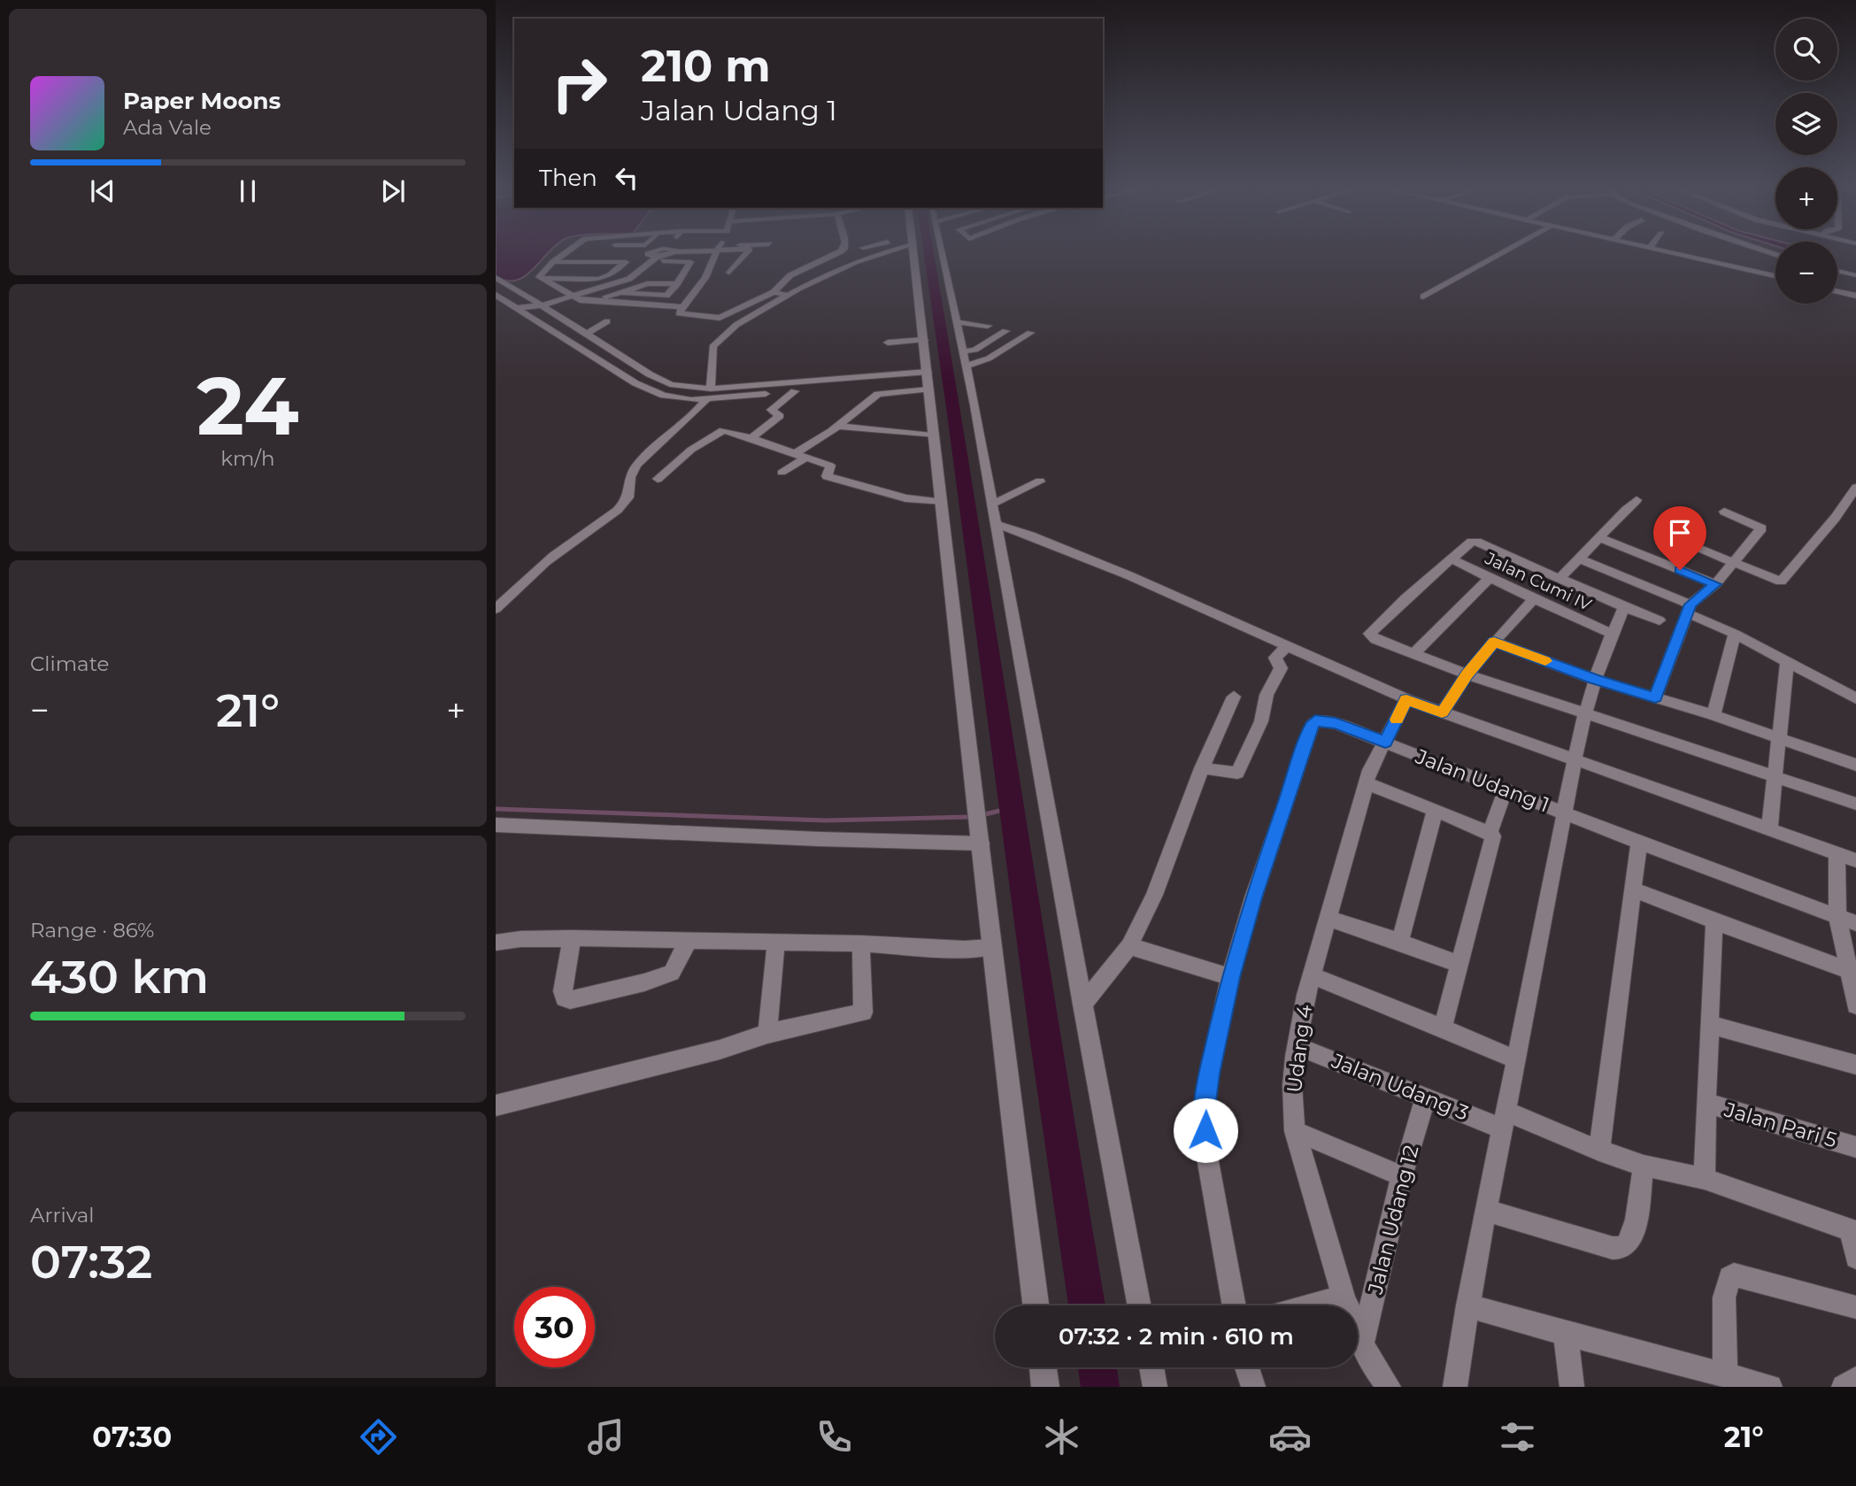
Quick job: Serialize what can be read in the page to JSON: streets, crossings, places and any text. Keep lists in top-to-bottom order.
{
  "streets": {
    "street": [
      "Jalan Cumi IV",
      "Jalan Udang 1",
      "Udang 4",
      "Jalan Udang 3",
      "Jalan Pari 5",
      "Jalan Udang 12"
    ]
  },
  "crossings": [
    ["Jalan Udang 1", "Udang 4"],
    ["Udang 4", "Jalan Udang 3"],
    ["Udang 4", "Jalan Udang 12"],
    ["Jalan Udang 3", "Jalan Udang 12"]
  ],
  "page": {
    "map_buttons": ["+", "−"],
    "turn": ["210 m", "Jalan Udang 1"],
    "song": ["Paper Moons", "Ada Vale"],
    "then": "Then",
    "tile": [
      ["24", "km/h"],
      "Climate",
      ["Range · 86%", "430 km"],
      ["Arrival", "07:32"]
    ],
    "heat": ["−", "21°", "+"],
    "limit": "30",
    "trip": "07:32 · 2 min · 610 m",
    "tabs": ["07:30", "21°"]
  }
}
